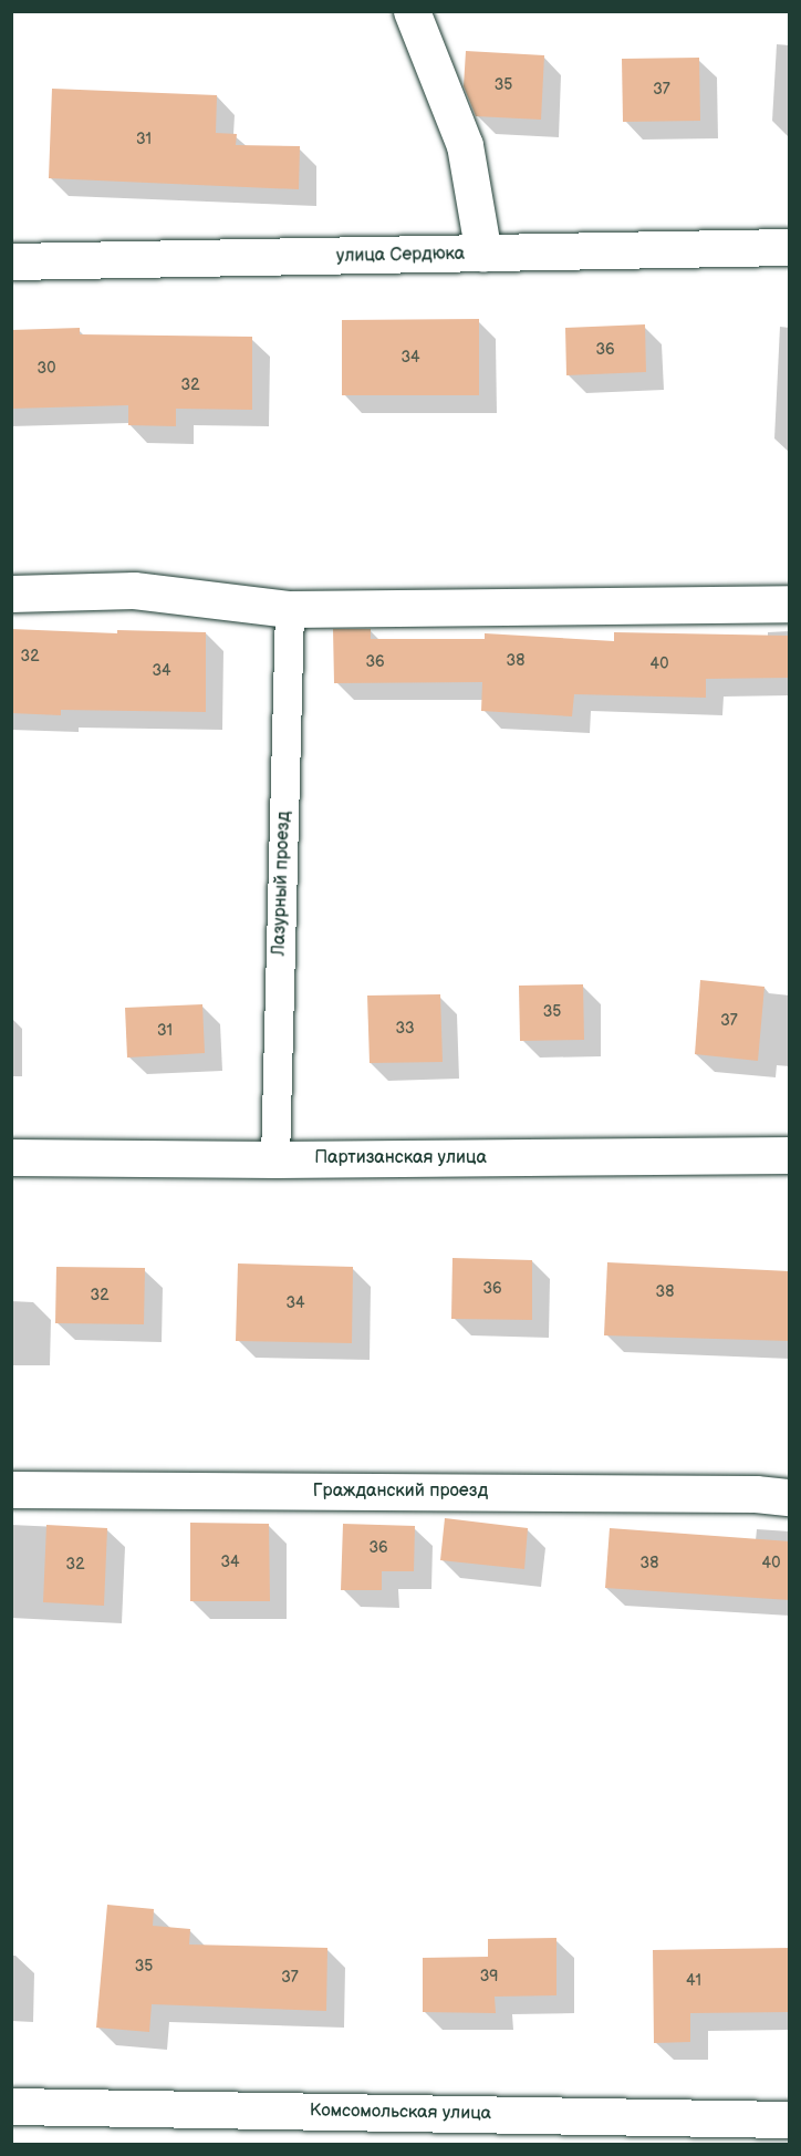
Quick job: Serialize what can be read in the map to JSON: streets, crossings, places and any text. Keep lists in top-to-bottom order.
{
  "streets": {
    "street": [
      "улица Сердюка",
      "Партизанская улица",
      "Гражданский проезд",
      "Комсомольская улица"
    ],
    "lane": ["Лазурный проезд"]
  },
  "crossings": [
    ["Лазурный проезд", "Партизанская улица"]
  ],
  "house_numbers": [
    "35",
    "37",
    "31",
    "36",
    "34",
    "30",
    "32",
    "32",
    "38",
    "36",
    "40",
    "34",
    "35",
    "37",
    "33",
    "31",
    "36",
    "38",
    "32",
    "34",
    "36",
    "34",
    "38",
    "40",
    "32",
    "35",
    "39",
    "37",
    "41"
  ]
}
